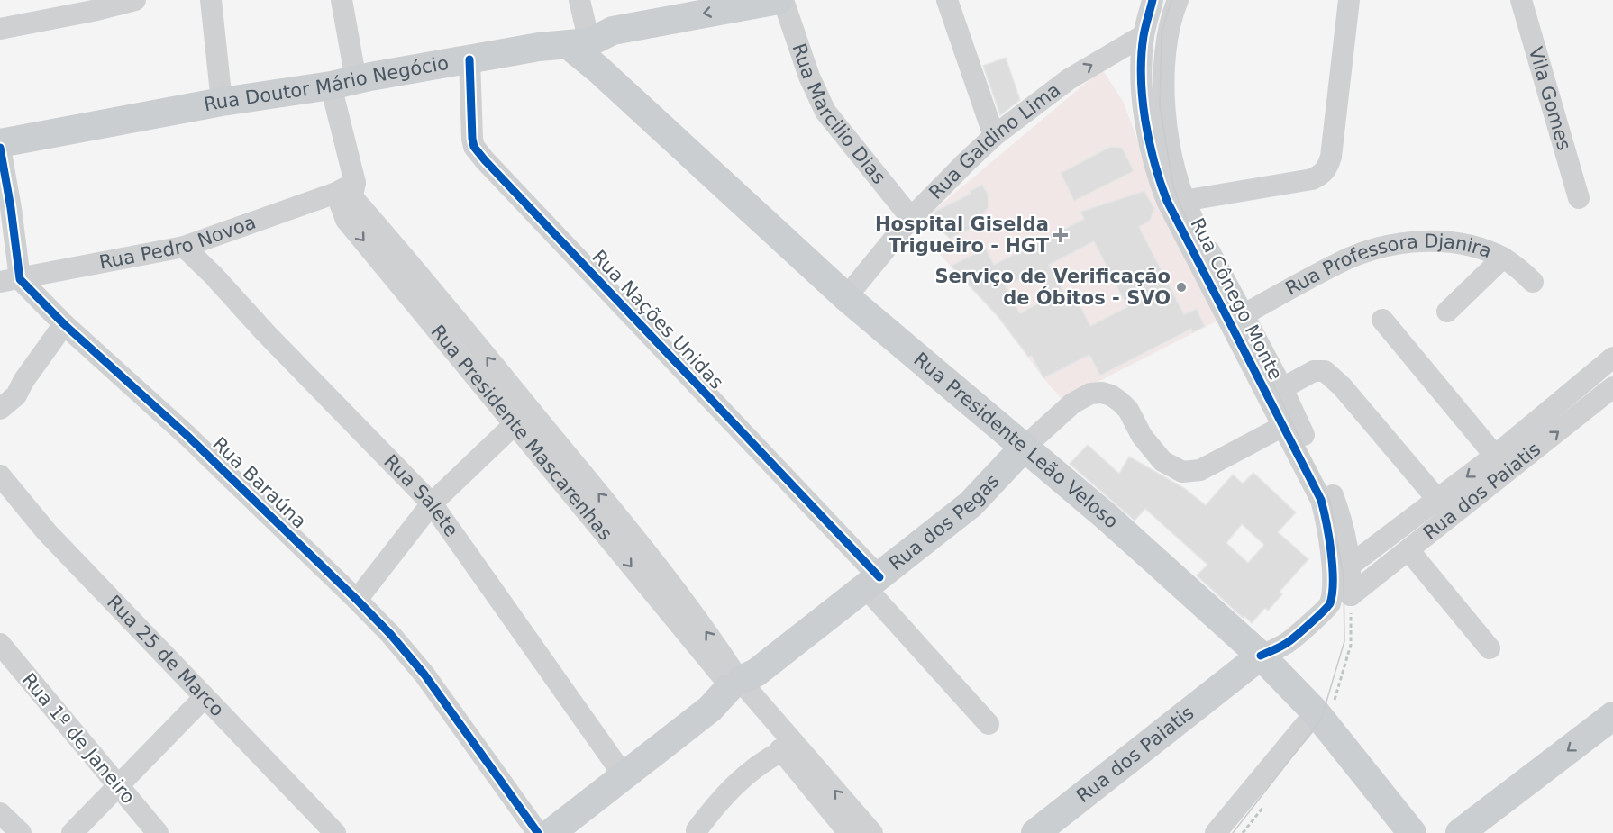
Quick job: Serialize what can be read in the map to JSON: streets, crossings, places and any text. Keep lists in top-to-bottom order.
{
  "streets": {
    "main road": [
      "Rua Doutor Mário Negócio",
      "Rua Presidente Leão Veloso",
      "Rua dos Paiatis",
      "Rua dos Pegas"
    ],
    "street": [
      "Vila Gomes",
      "Rua Marcilio Dias",
      "Rua Galdino Lima",
      "Rua Pedro Novoa",
      "Rua Professora Djanira",
      "Rua Cônego Monte",
      "Rua Nações Unidas",
      "Rua Presidente Mascarenhas",
      "Rua Baraúna",
      "Rua Salete",
      "Rua 25 de Marco",
      "Rua 1º de Janeiro"
    ]
  },
  "crossings": [
    ["Rua Doutor Mário Negócio", "Rua Nações Unidas"],
    ["Rua Doutor Mário Negócio", "Rua Presidente Mascarenhas"],
    ["Rua Marcilio Dias", "Rua Galdino Lima"],
    ["Rua Galdino Lima", "Rua Cônego Monte"],
    ["Rua Galdino Lima", "Rua Presidente Leão Veloso"],
    ["Rua Pedro Novoa", "Rua Presidente Mascarenhas"],
    ["Rua Pedro Novoa", "Rua Baraúna"],
    ["Rua Pedro Novoa", "Rua Salete"],
    ["Rua Professora Djanira", "Rua Cônego Monte"],
    ["Rua Cônego Monte", "Rua dos Paiatis"],
    ["Rua Nações Unidas", "Rua dos Pegas"],
    ["Rua Presidente Mascarenhas", "Rua dos Pegas"],
    ["Rua Presidente Leão Veloso", "Rua dos Paiatis"],
    ["Rua Presidente Leão Veloso", "Rua dos Pegas"],
    ["Rua Salete", "Rua dos Pegas"]
  ],
  "one_way": ["Rua Galdino Lima"],
  "places": {
    "health": ["Hospital Giselda Trigueiro - HGT"],
    "other": ["Serviço de Verificação de Óbitos - SVO"]
  }
}
